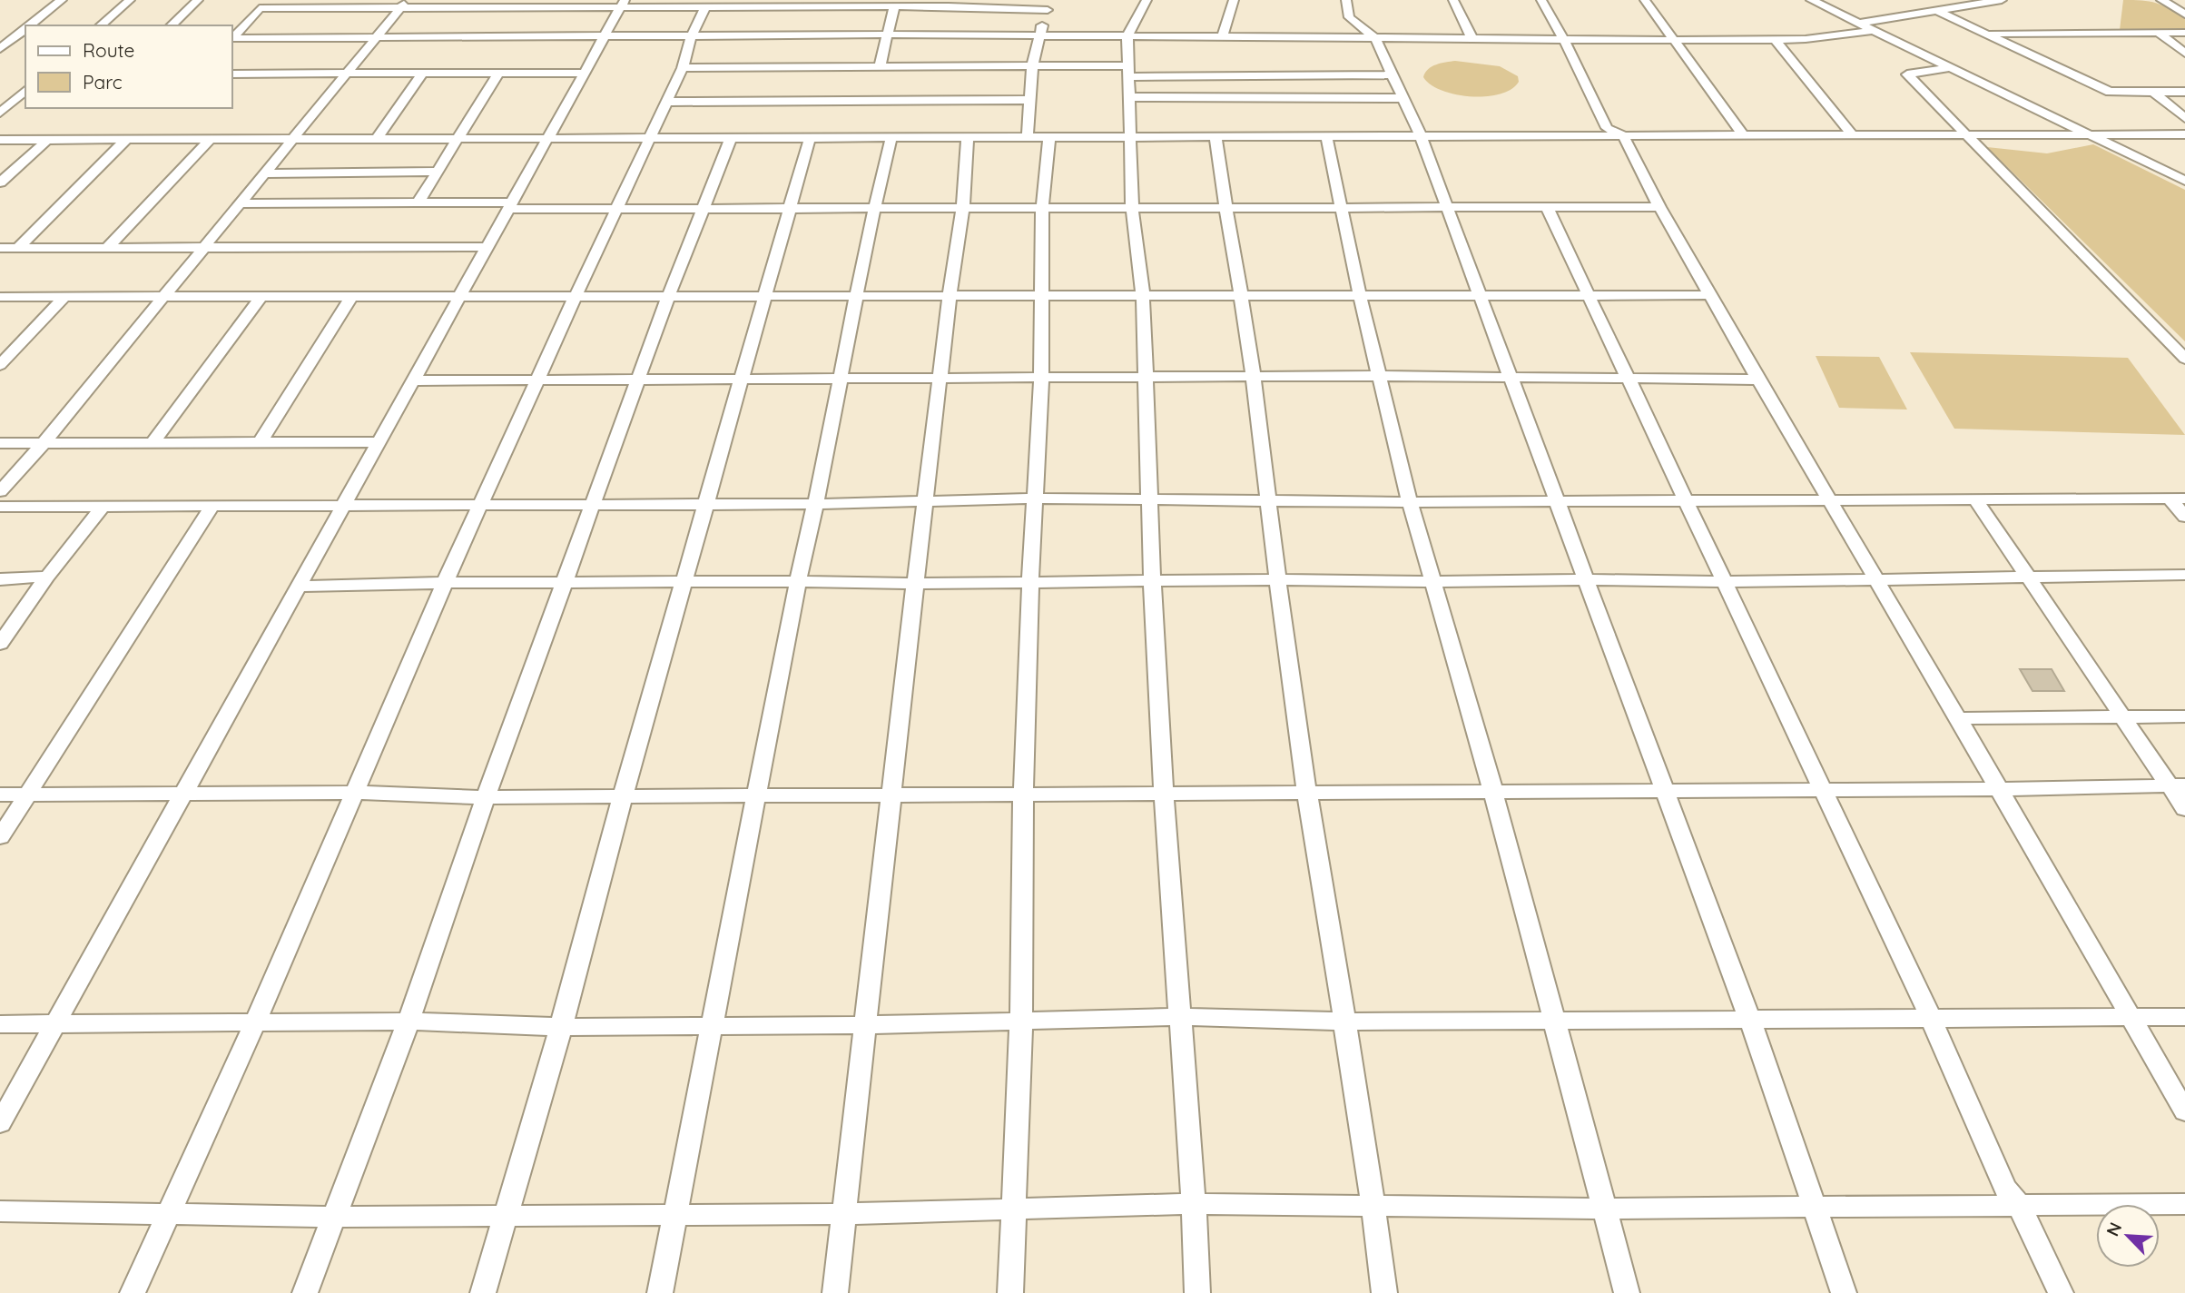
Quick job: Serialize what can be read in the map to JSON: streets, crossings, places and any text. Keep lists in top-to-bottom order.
{
  "legend": ["Route", "Parc"],
  "north": "top left"
}
